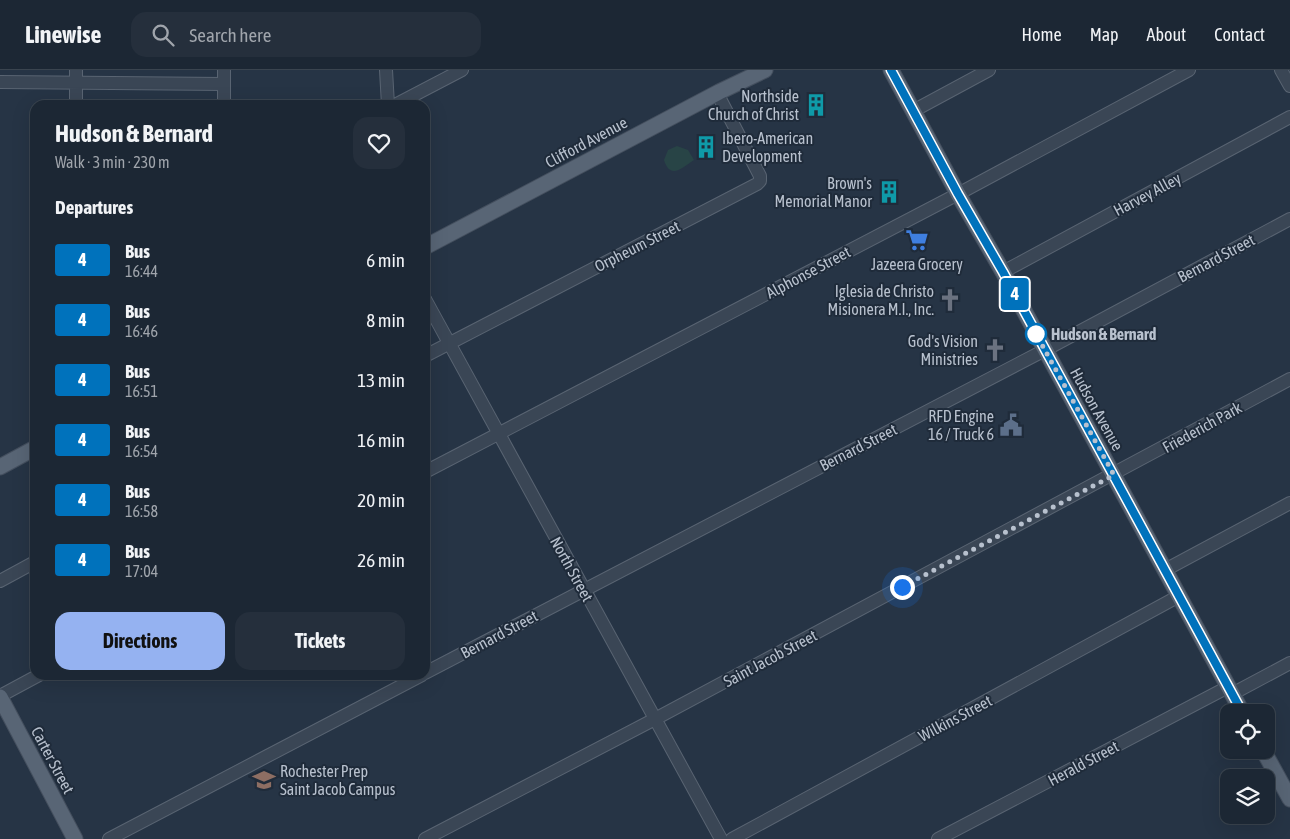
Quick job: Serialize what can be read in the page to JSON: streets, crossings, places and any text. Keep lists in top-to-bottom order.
{
  "streets": {
    "main road": ["Clifford Avenue", "Hudson Avenue", "Carter Street"],
    "street": [
      "Harvey Alley",
      "Orpheum Street",
      "Bernard Street",
      "Alphonse Street",
      "Friederich Park",
      "North Street",
      "Saint Jacob Street",
      "Wilkins Street",
      "Herald Street"
    ]
  },
  "crossings": [
    ["Clifford Avenue", "Orpheum Street"],
    ["Harvey Alley", "Hudson Avenue"],
    ["Orpheum Street", "North Street"],
    ["Bernard Street", "Hudson Avenue"],
    ["Bernard Street", "North Street"],
    ["Alphonse Street", "Hudson Avenue"],
    ["Alphonse Street", "North Street"],
    ["Hudson Avenue", "Friederich Park"],
    ["Hudson Avenue", "Saint Jacob Street"],
    ["Hudson Avenue", "Wilkins Street"],
    ["Hudson Avenue", "Herald Street"],
    ["Friederich Park", "Saint Jacob Street"],
    ["North Street", "Saint Jacob Street"]
  ],
  "places": {
    "building": ["Northside Church of Christ", "Ibero-American Development", "Brown's Memorial Manor"],
    "supermarket": ["Jazeera Grocery"],
    "church": ["Iglesia de Christo Misionera M.I., Inc.", "God's Vision Ministries"],
    "other": ["Hudson & Bernard"],
    "public building": ["RFD Engine 16 / Truck 6"],
    "school or university": ["Rochester Prep Saint Jacob Campus"]
  },
  "lines": ["bus line 4"],
  "page": {
    "header": "Linewise",
    "search": "Search here",
    "nav": [
      "Home",
      "Map",
      "About",
      "Contact"
    ],
    "on_map": "4",
    "heading": [
      ["Hudson & Bernard", "Walk · 3 min · 230 m"],
      "Departures"
    ],
    "list": [
      {
        "mark": "4",
        "name": "Bus",
        "note": "16:44",
        "value": "6 min"
      },
      {
        "mark": "4",
        "name": "Bus",
        "note": "16:46",
        "value": "8 min"
      },
      {
        "mark": "4",
        "name": "Bus",
        "note": "16:51",
        "value": "13 min"
      },
      {
        "mark": "4",
        "name": "Bus",
        "note": "16:54",
        "value": "16 min"
      },
      {
        "mark": "4",
        "name": "Bus",
        "note": "16:58",
        "value": "20 min"
      },
      {
        "mark": "4",
        "name": "Bus",
        "note": "17:04",
        "value": "26 min"
      }
    ],
    "buttons": ["Directions", "Tickets"]
  }
}
